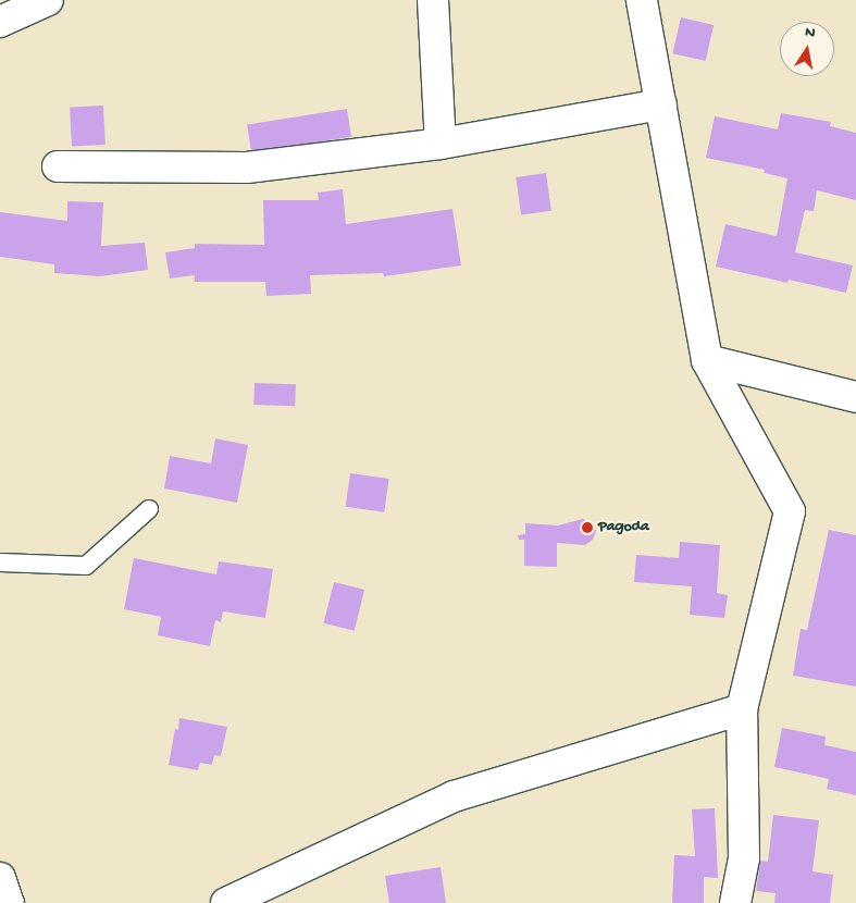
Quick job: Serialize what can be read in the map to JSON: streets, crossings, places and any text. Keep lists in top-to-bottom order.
{
  "places": ["Pagoda"],
  "north": "top"
}
